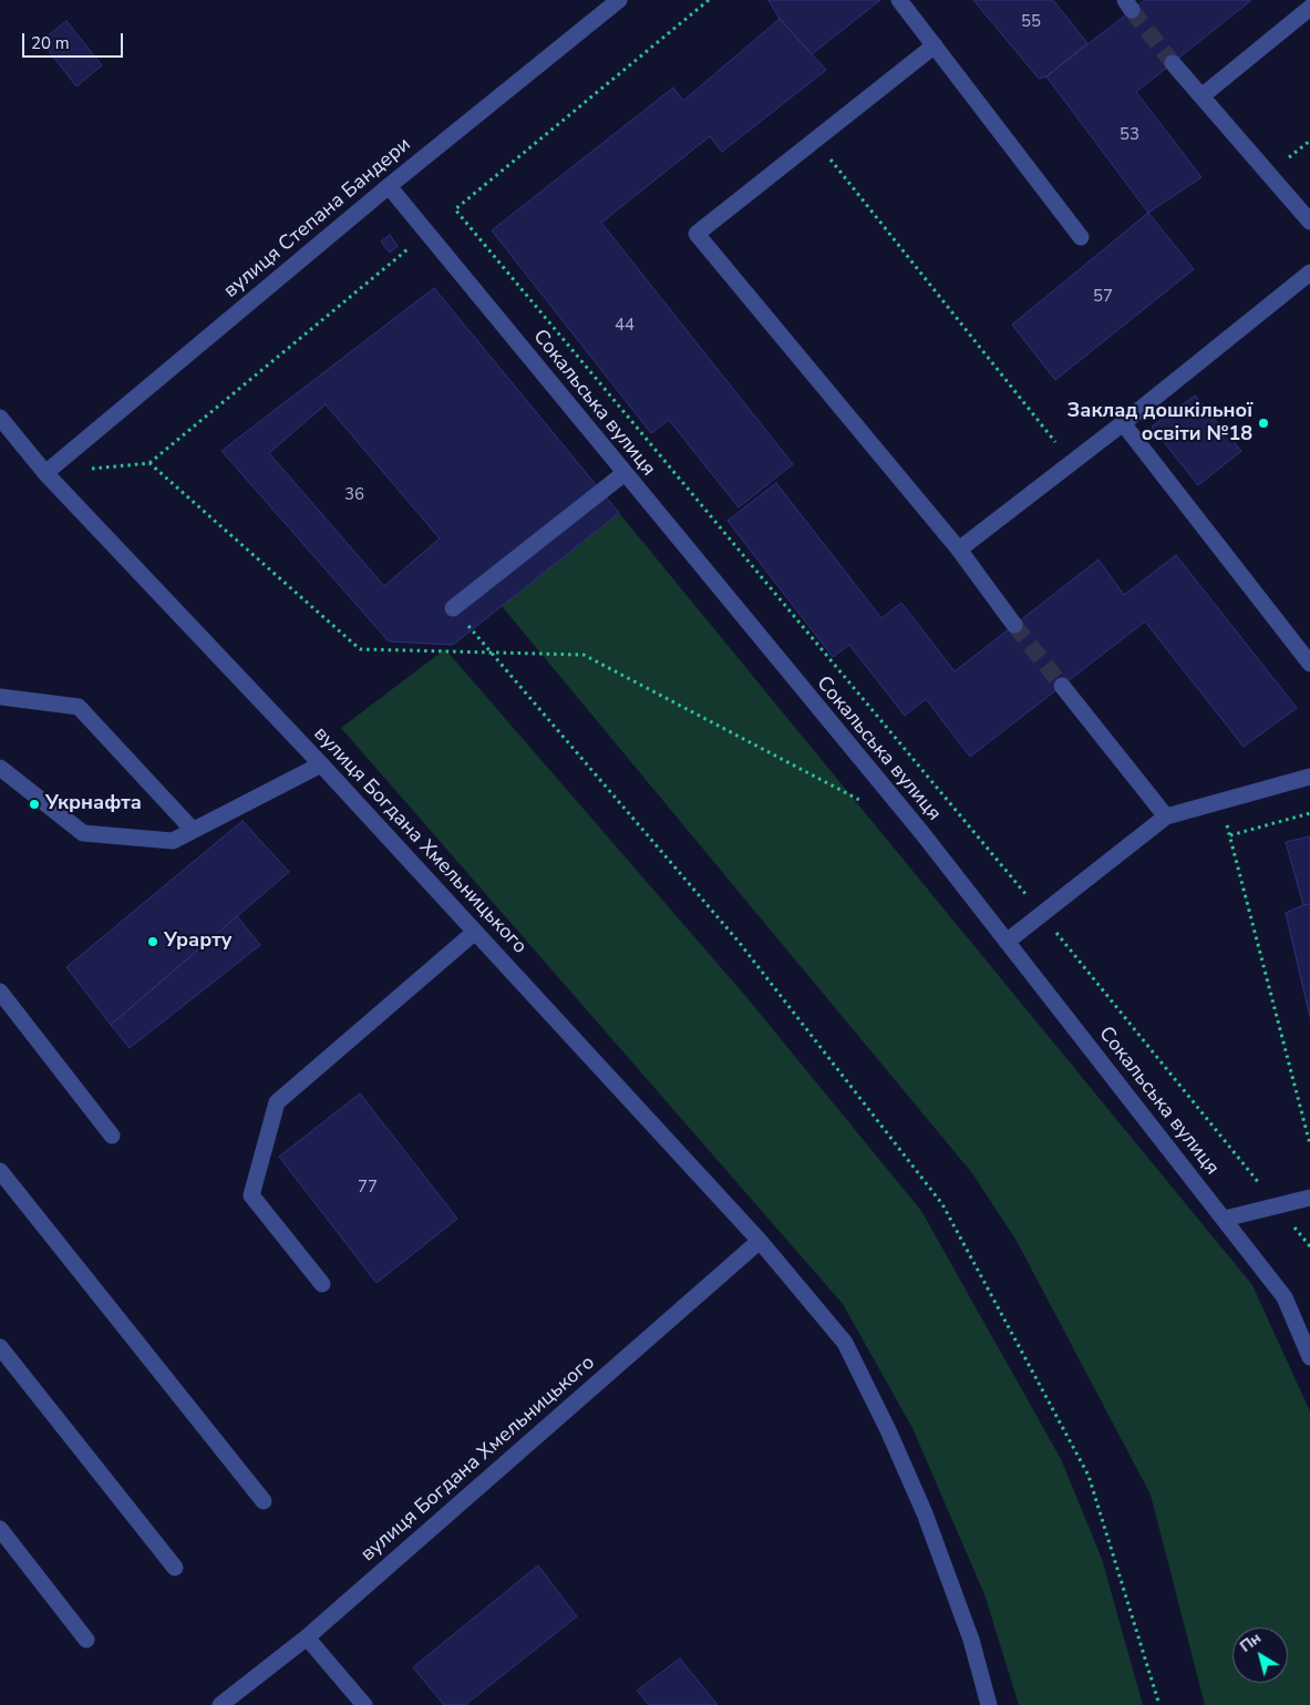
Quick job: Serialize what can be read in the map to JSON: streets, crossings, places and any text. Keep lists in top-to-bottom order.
{
  "streets": {
    "street": ["вулиця Степана Бандери", "Сокальська вулиця", "вулиця Богдана Хмельницького"]
  },
  "crossings": [
    ["вулиця Степана Бандери", "Сокальська вулиця"],
    ["вулиця Степана Бандери", "вулиця Богдана Хмельницького"]
  ],
  "places": ["Заклад дошкільної освіти №18", "Укрнафта", "Урарту"],
  "house_numbers": [
    "55",
    "53",
    "57",
    "44",
    "36",
    "77"
  ],
  "scale_bar": "20 m",
  "north": "top left"
}
